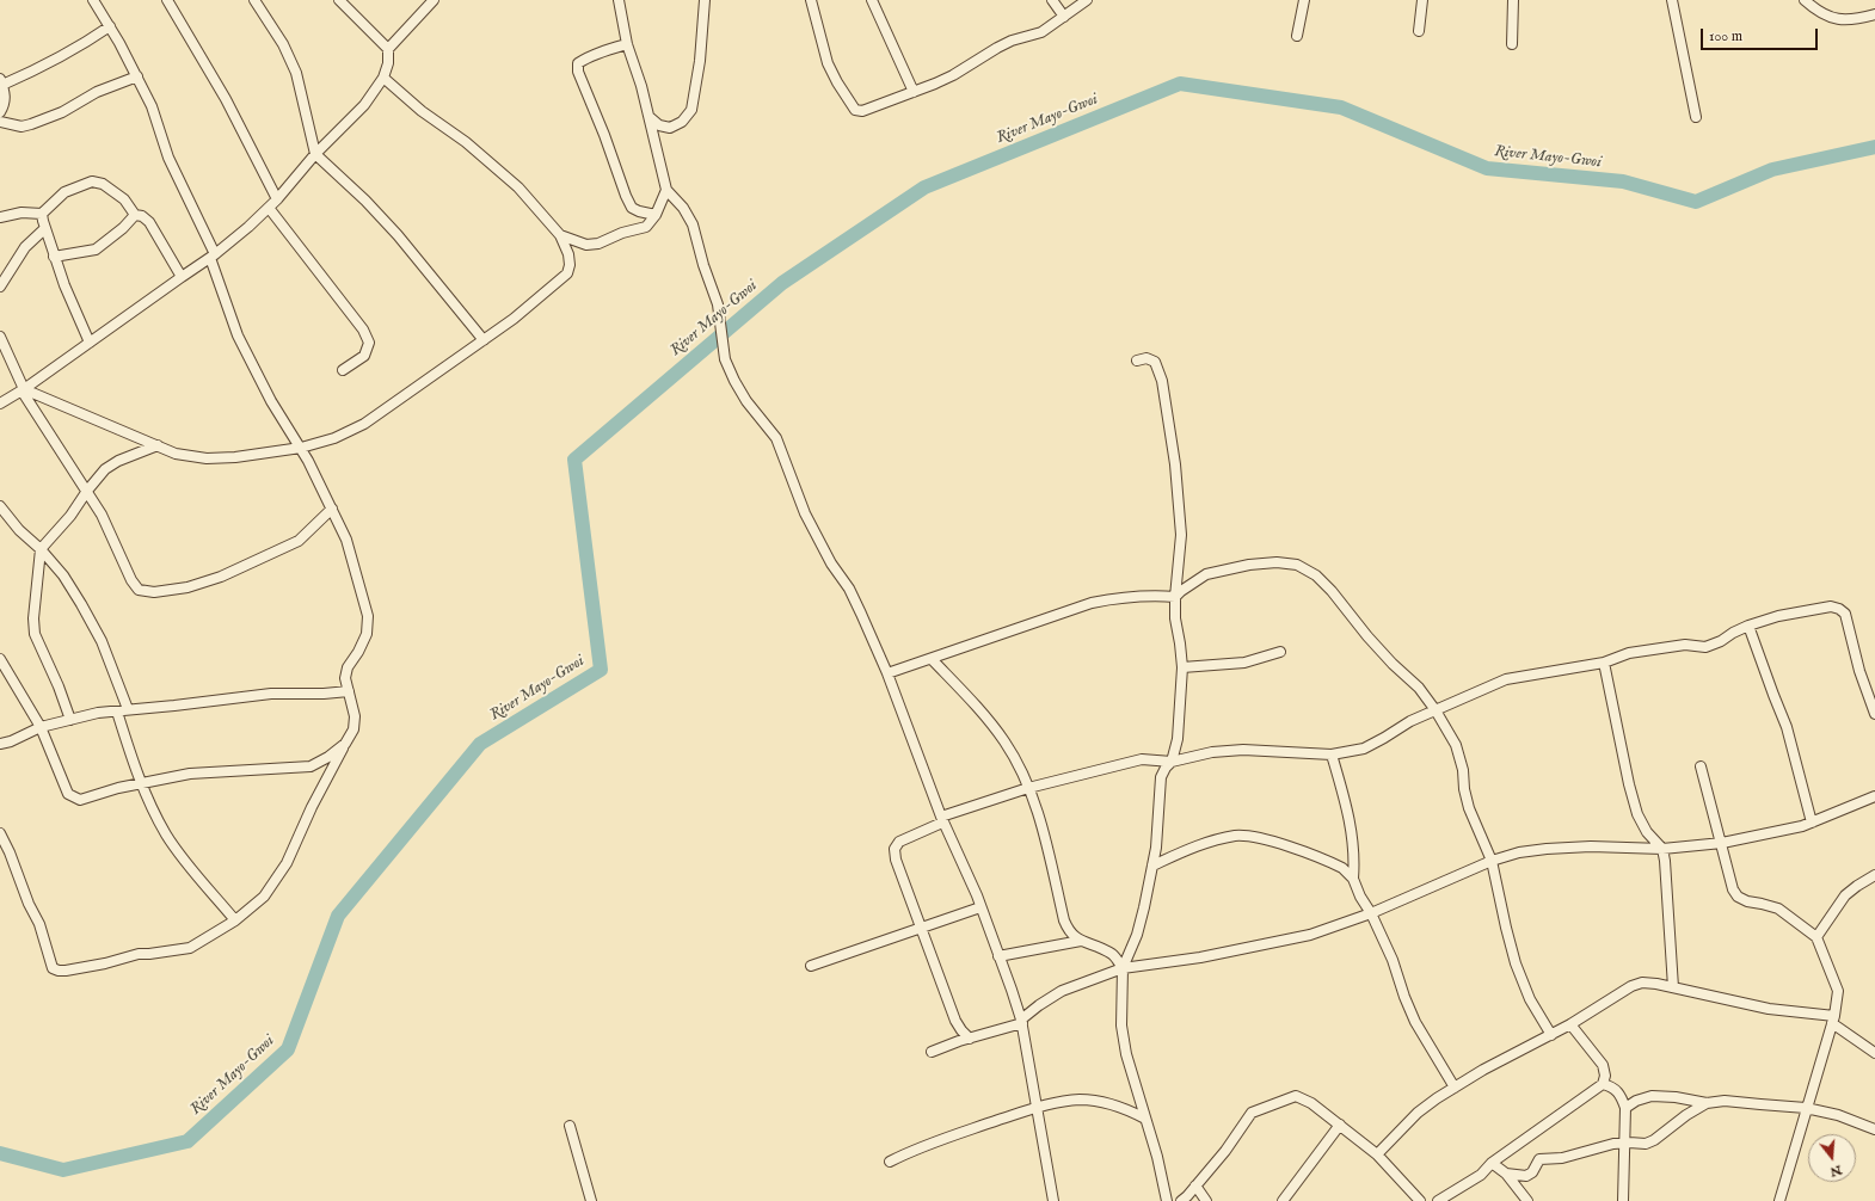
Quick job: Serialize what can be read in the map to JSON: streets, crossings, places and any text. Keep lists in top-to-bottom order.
{
  "water": ["River Mayo-Gwoi"],
  "scale_bar": "100 m",
  "north": "bottom"
}
